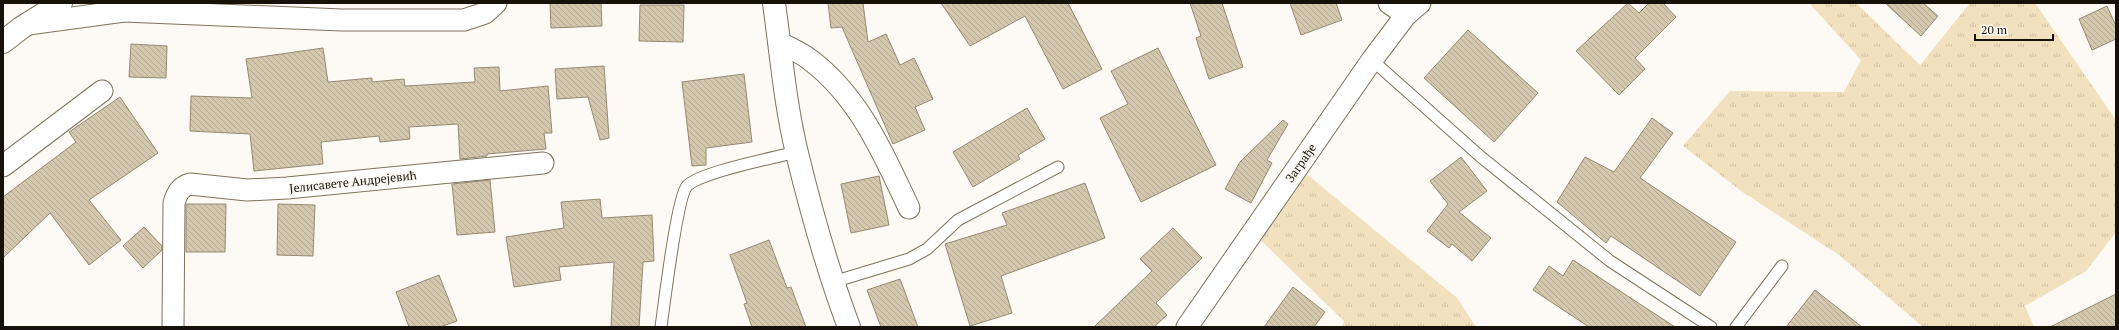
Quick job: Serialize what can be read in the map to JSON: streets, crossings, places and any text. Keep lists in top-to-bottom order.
{
  "streets": {
    "street": ["Заграђе", "Јелисавете Андрејевић"]
  },
  "scale_bar": "20 m"
}
